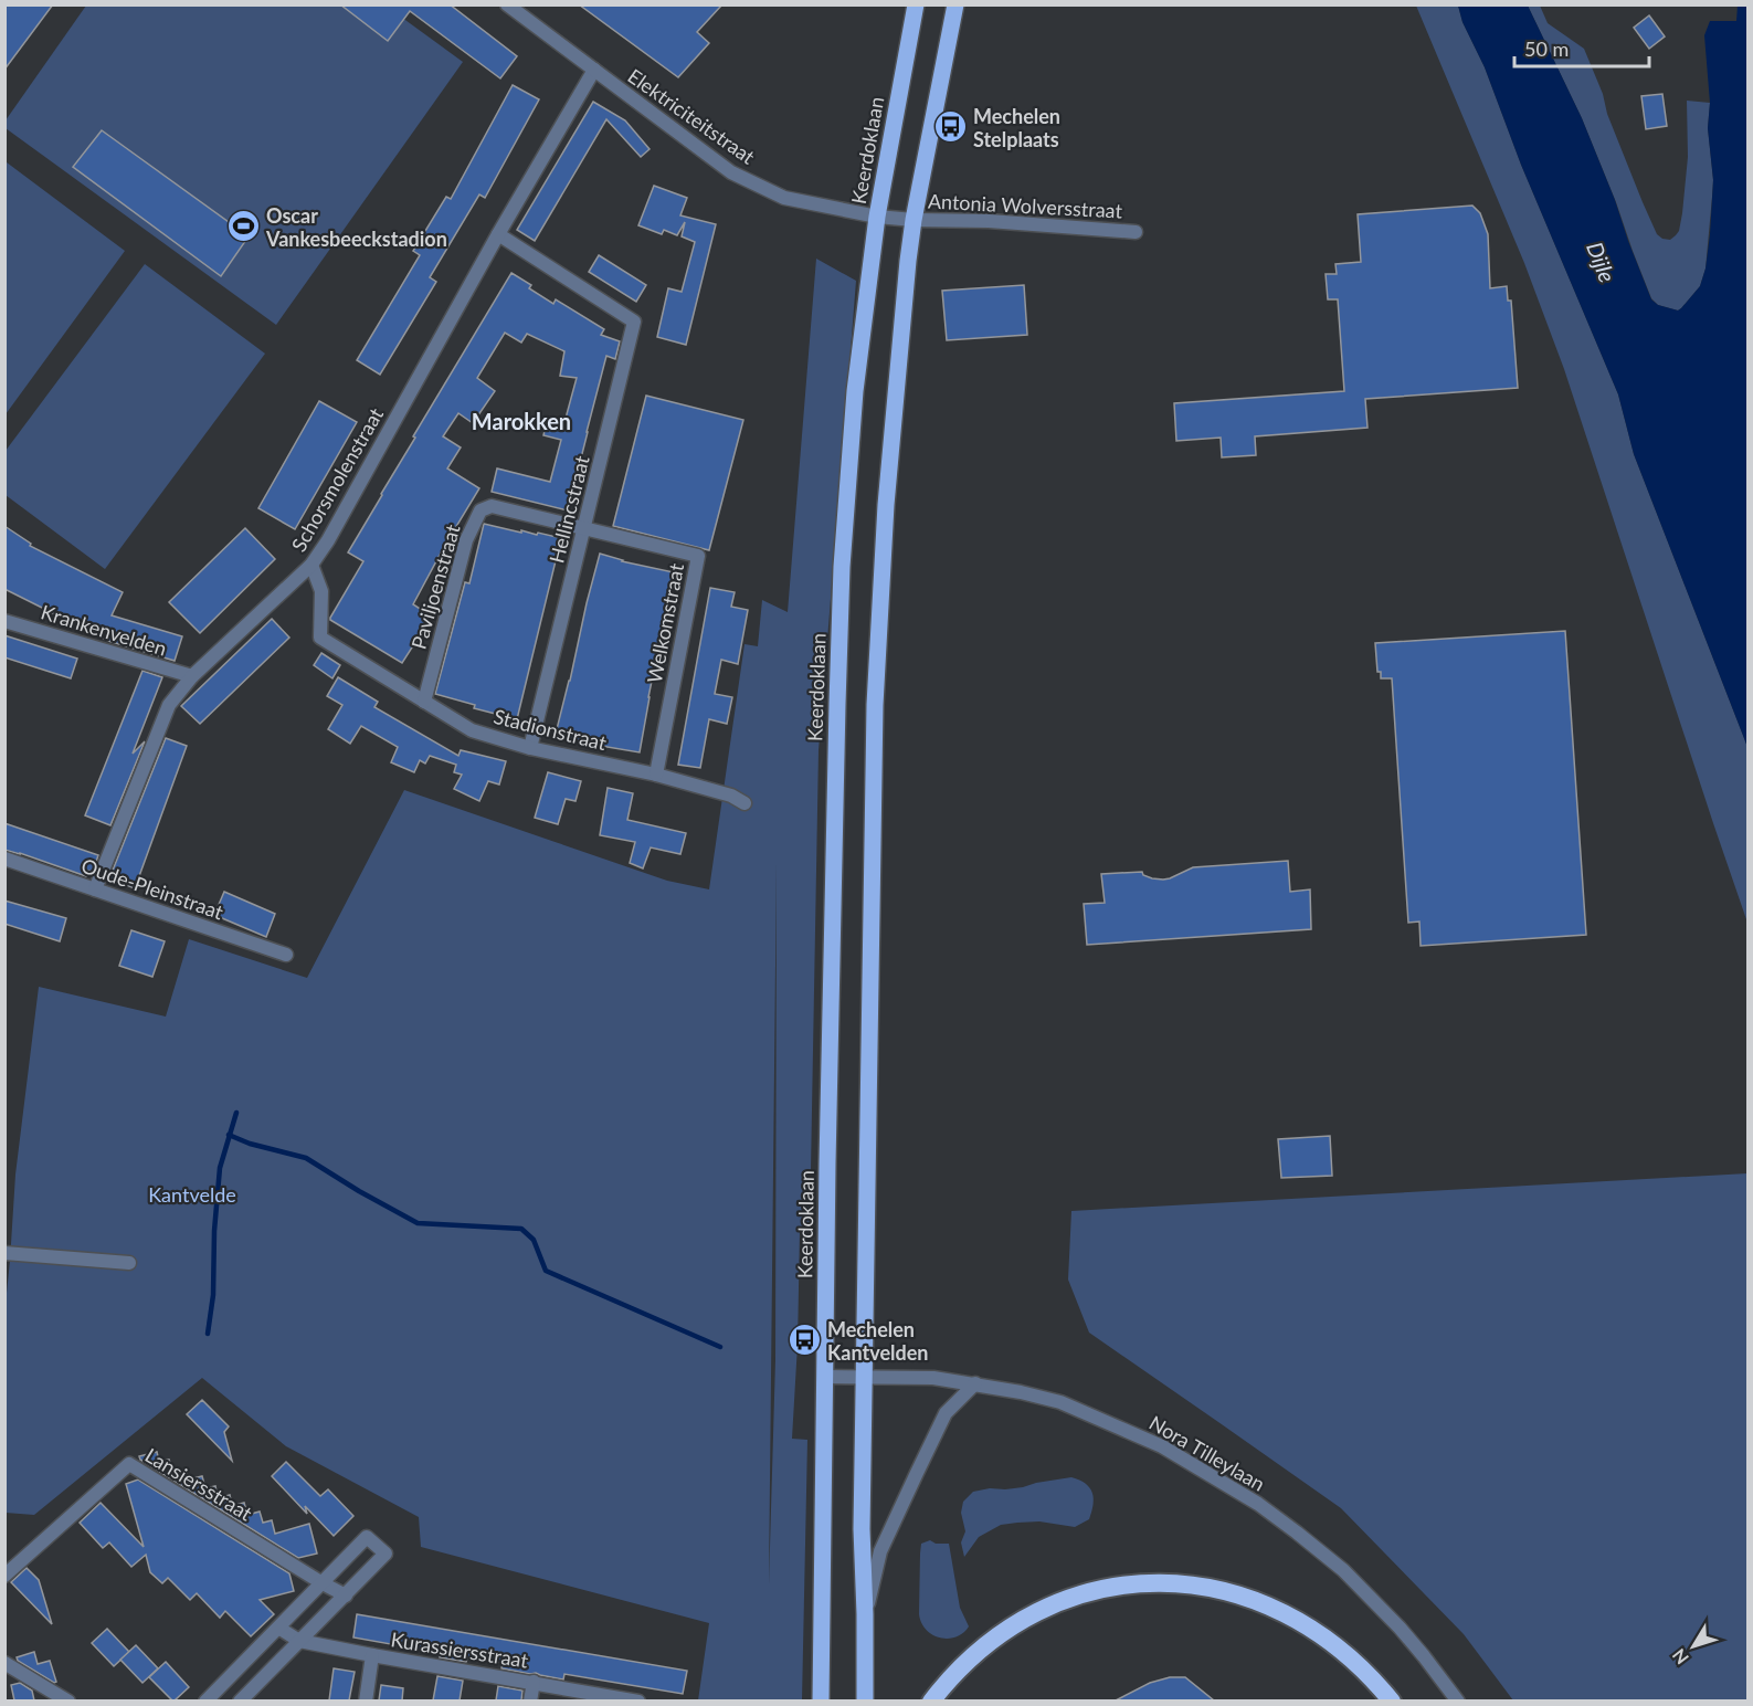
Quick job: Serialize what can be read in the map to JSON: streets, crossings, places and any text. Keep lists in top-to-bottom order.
{
  "streets": {
    "main road": ["Keerdoklaan"],
    "street": [
      "Elektriciteitstraat",
      "Antonia Wolversstraat",
      "Schorsmolenstraat",
      "Hellincstraat",
      "Paviljoenstraat",
      "Welkomstraat",
      "Krankenvelden",
      "Stadionstraat",
      "Oude-Pleinstraat",
      "Nora Tilleylaan",
      "Lansiersstraat",
      "Kurassiersstraat"
    ]
  },
  "crossings": [
    ["Elektriciteitstraat", "Keerdoklaan"],
    ["Elektriciteitstraat", "Antonia Wolversstraat"],
    ["Elektriciteitstraat", "Schorsmolenstraat"],
    ["Keerdoklaan", "Nora Tilleylaan"],
    ["Schorsmolenstraat", "Hellincstraat"],
    ["Schorsmolenstraat", "Krankenvelden"],
    ["Schorsmolenstraat", "Stadionstraat"],
    ["Schorsmolenstraat", "Oude-Pleinstraat"],
    ["Hellincstraat", "Paviljoenstraat"],
    ["Hellincstraat", "Welkomstraat"],
    ["Hellincstraat", "Stadionstraat"],
    ["Paviljoenstraat", "Welkomstraat"],
    ["Paviljoenstraat", "Stadionstraat"],
    ["Welkomstraat", "Stadionstraat"]
  ],
  "districts": ["Marokken"],
  "water": ["Dijle"],
  "parks": ["Kantvelde"],
  "places": {
    "bus stop": ["Mechelen Stelplaats", "Mechelen Kantvelden"],
    "sports": ["Oscar Vankesbeeckstadion"]
  },
  "scale_bar": "50 m",
  "north": "bottom left"
}
